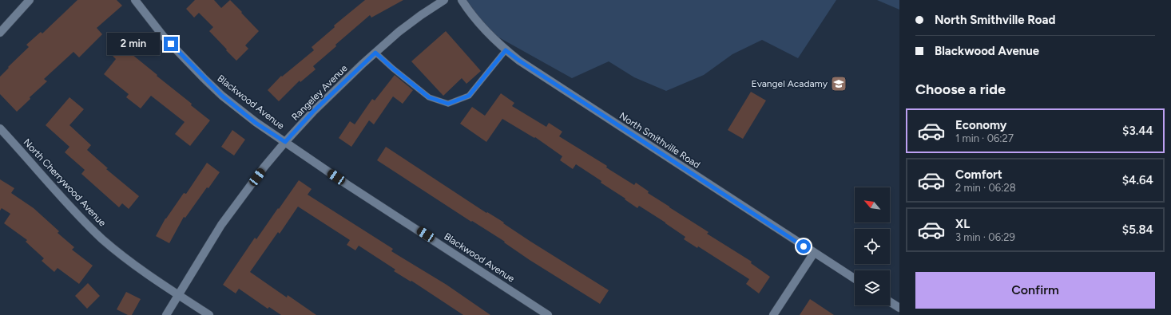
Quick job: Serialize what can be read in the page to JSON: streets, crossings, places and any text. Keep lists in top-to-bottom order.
{
  "streets": {
    "street": [
      "Rangeley Avenue",
      "Blackwood Avenue",
      "North Smithville Road",
      "North Cherrywood Avenue"
    ]
  },
  "crossings": [
    ["Rangeley Avenue", "Blackwood Avenue"],
    ["Rangeley Avenue", "North Cherrywood Avenue"]
  ],
  "places": {
    "school or university": ["Evangel Acadamy"]
  },
  "north": "top left",
  "page": {
    "banner": ["North Smithville Road", "Blackwood Avenue"],
    "bubble": "2 min",
    "heading": "Choose a ride",
    "list": [
      {
        "name": "Economy",
        "note": "1 min · 06:27",
        "value": "$3.44"
      },
      {
        "name": "Comfort",
        "note": "2 min · 06:28",
        "value": "$4.64"
      },
      {
        "name": "XL",
        "note": "3 min · 06:29",
        "value": "$5.84"
      }
    ],
    "buttons": "Confirm"
  }
}
